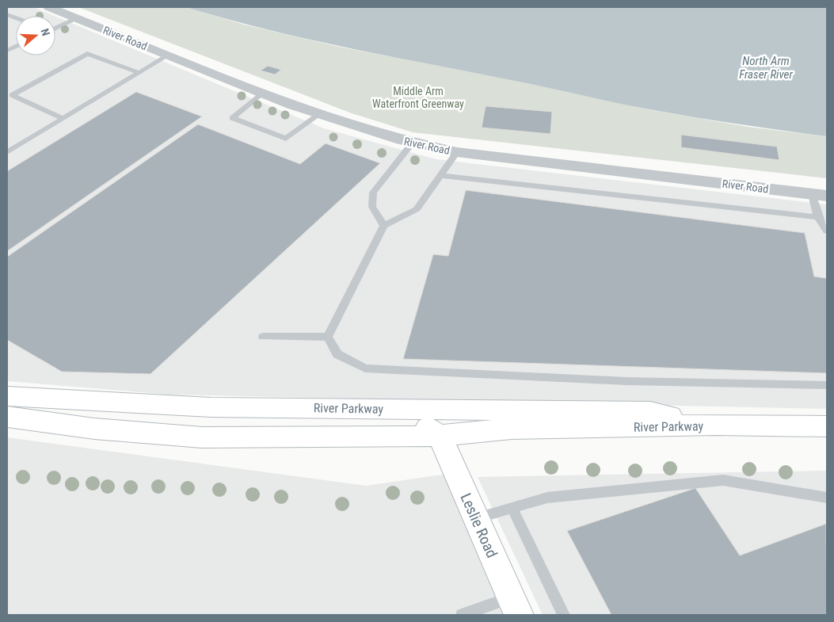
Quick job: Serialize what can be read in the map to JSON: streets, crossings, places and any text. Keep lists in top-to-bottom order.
{
  "streets": {
    "street": ["River Road", "River Parkway", "Leslie Road"]
  },
  "crossings": [
    ["River Parkway", "Leslie Road"]
  ],
  "water": ["North Arm Fraser River"],
  "parks": ["Middle Arm Waterfront Greenway"],
  "north": "right"
}
